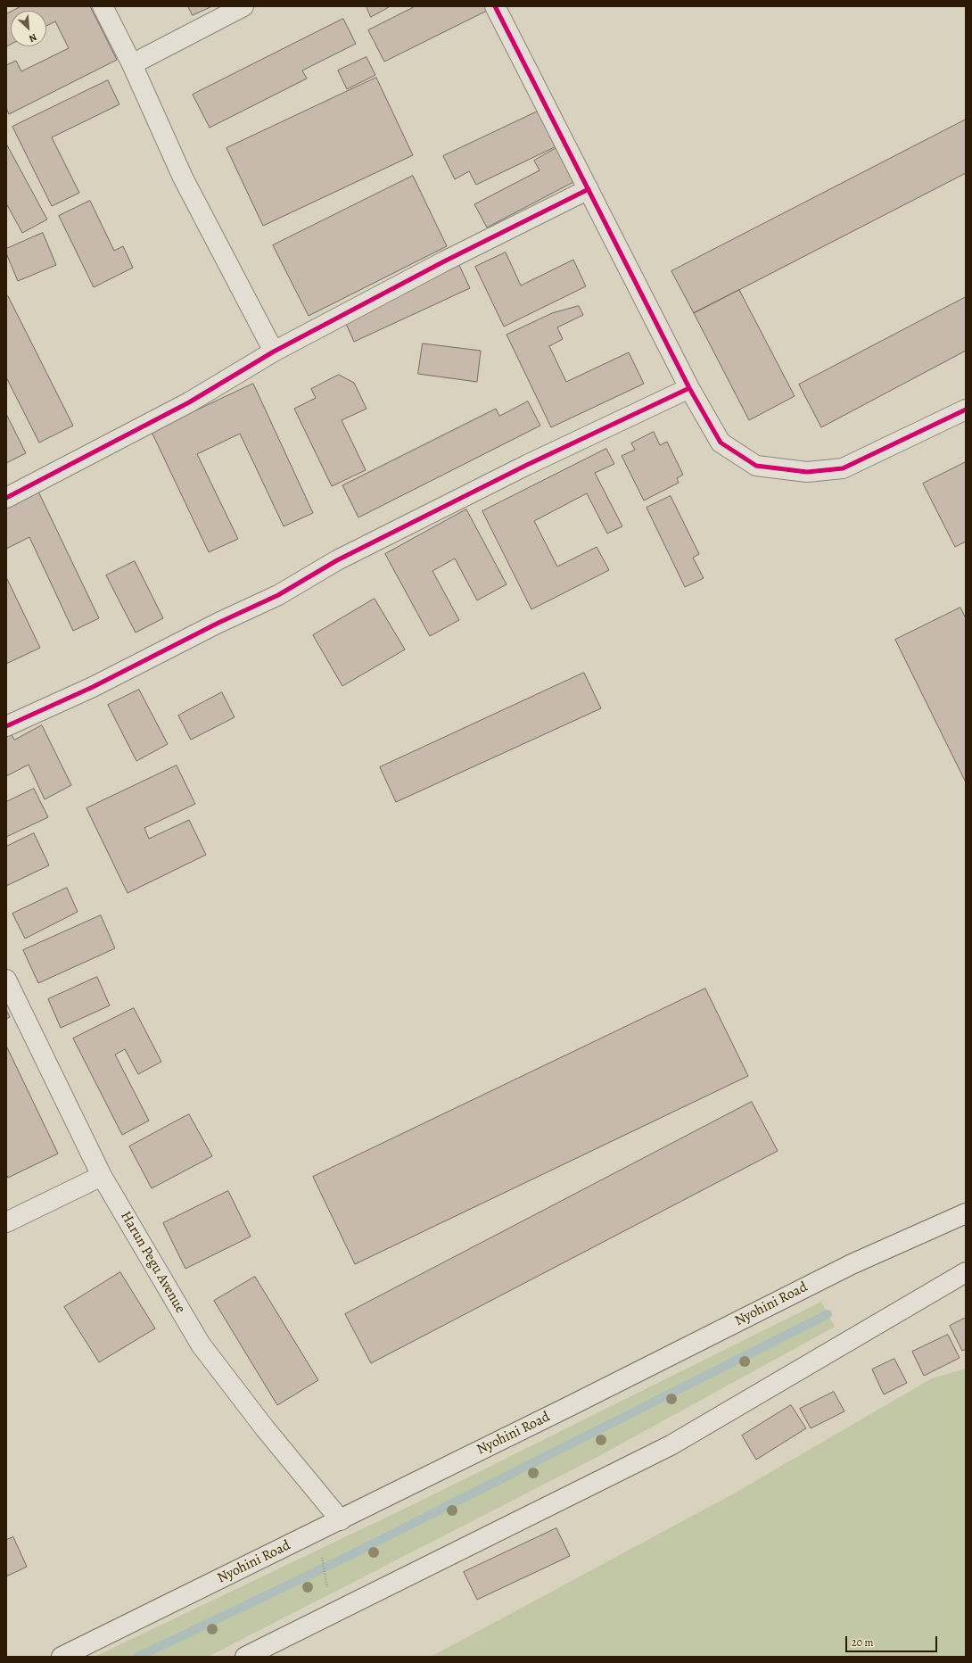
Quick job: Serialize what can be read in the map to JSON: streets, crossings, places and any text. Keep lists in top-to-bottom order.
{
  "streets": {
    "street": ["Harun Pegu Avenue", "Nyohini Road"]
  },
  "crossings": [
    ["Harun Pegu Avenue", "Nyohini Road"]
  ],
  "scale_bar": "20 m",
  "north": "bottom right"
}
